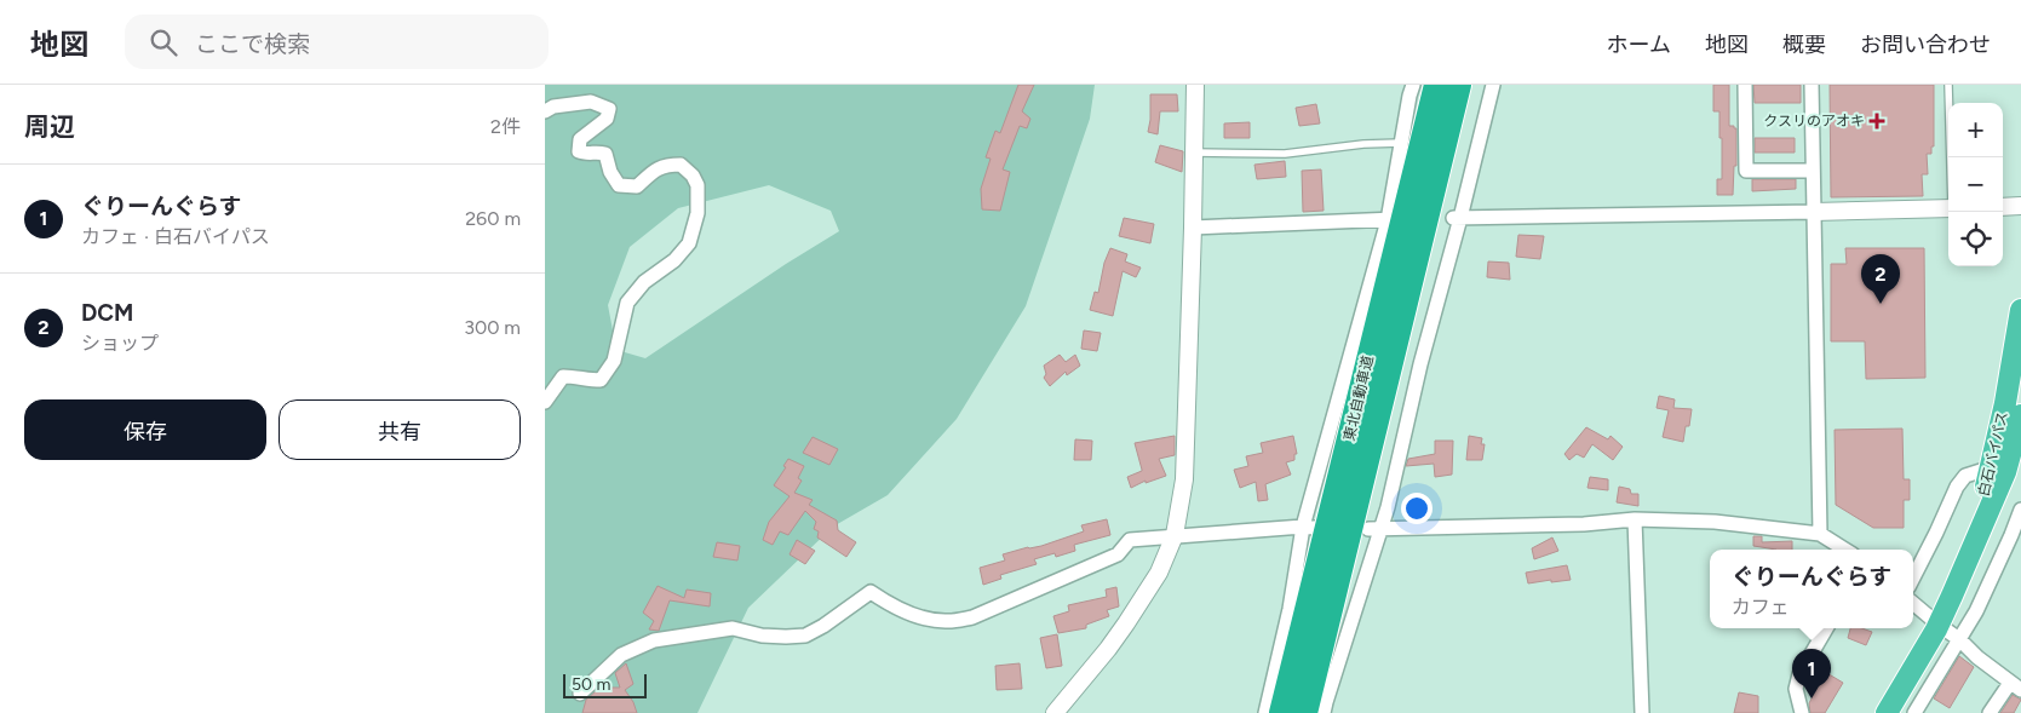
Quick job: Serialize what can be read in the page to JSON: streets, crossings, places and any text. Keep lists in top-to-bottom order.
{
  "streets": {
    "highway": ["東北自動車道", "白石バイパス"]
  },
  "places": {
    "health": ["クスリのアオキ"]
  },
  "scale_bar": "50 m",
  "page": {
    "header": "地図",
    "search": "ここで検索",
    "nav": [
      "ホーム",
      "地図",
      "概要",
      "お問い合わせ"
    ],
    "heading": ["周辺", "2件"],
    "map_buttons": ["+", "−"],
    "list": [
      {
        "mark": "1",
        "name": "ぐりーんぐらす",
        "note": "カフェ · 白石バイパス",
        "value": "260 m"
      },
      {
        "mark": "2",
        "name": "DCM",
        "note": "ショップ",
        "value": "300 m"
      }
    ],
    "pins": ["2", "1"],
    "buttons": ["保存", "共有"],
    "popup": ["ぐりーんぐらす", "カフェ"],
    "scale": "50 m"
  }
}
